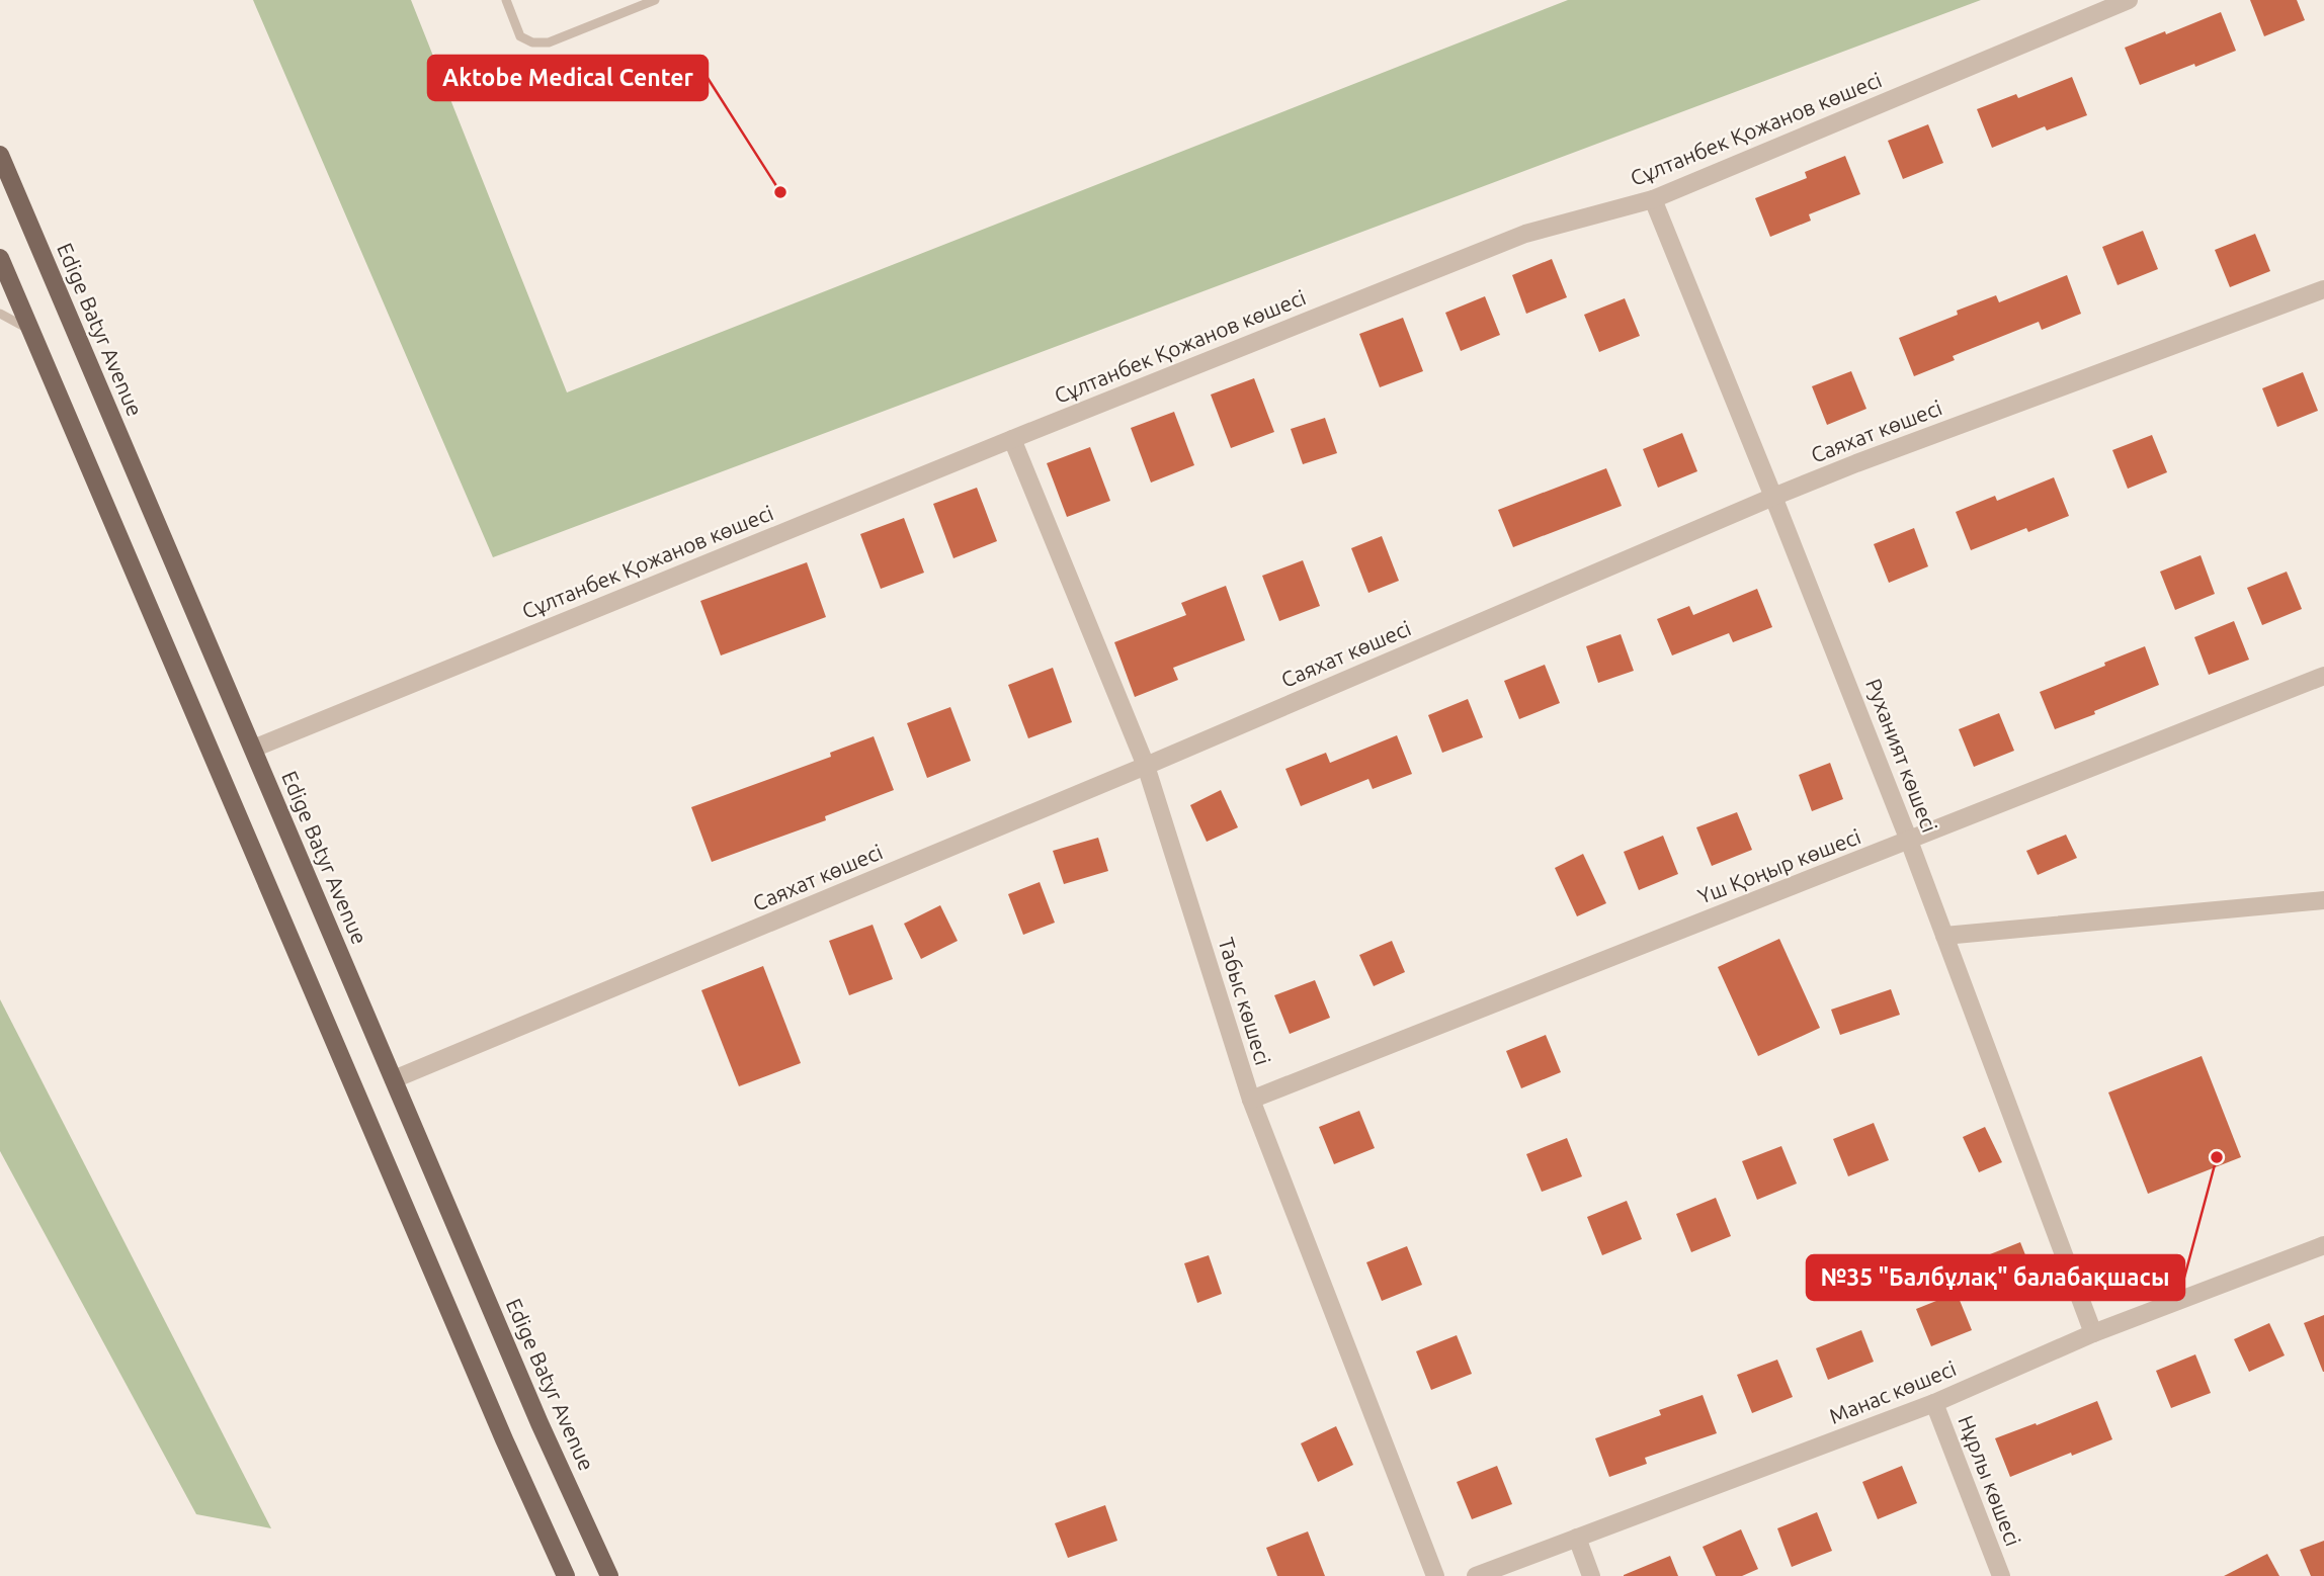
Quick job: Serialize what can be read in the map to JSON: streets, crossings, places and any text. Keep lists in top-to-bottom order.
{
  "streets": {
    "main road": ["Edige Batyr Avenue"],
    "street": [
      "Сұлтанбек Қожанов көшесі",
      "Саяхат көшесі",
      "Руханият көшесі",
      "Үш Қоңыр көшесі",
      "Табыс көшесі",
      "Манас көшесі",
      "Нұрлы көшесі"
    ]
  },
  "crossings": [
    ["Сұлтанбек Қожанов көшесі", "Edige Batyr Avenue"],
    ["Сұлтанбек Қожанов көшесі", "Руханият көшесі"],
    ["Сұлтанбек Қожанов көшесі", "Табыс көшесі"],
    ["Edige Batyr Avenue", "Саяхат көшесі"],
    ["Саяхат көшесі", "Руханият көшесі"],
    ["Саяхат көшесі", "Табыс көшесі"],
    ["Руханият көшесі", "Үш Қоңыр көшесі"],
    ["Руханият көшесі", "Манас көшесі"],
    ["Үш Қоңыр көшесі", "Табыс көшесі"],
    ["Манас көшесі", "Нұрлы көшесі"]
  ],
  "places": ["Aktobe Medical Center", "№35 \"Балбұлақ\" балабақшасы"]
}
